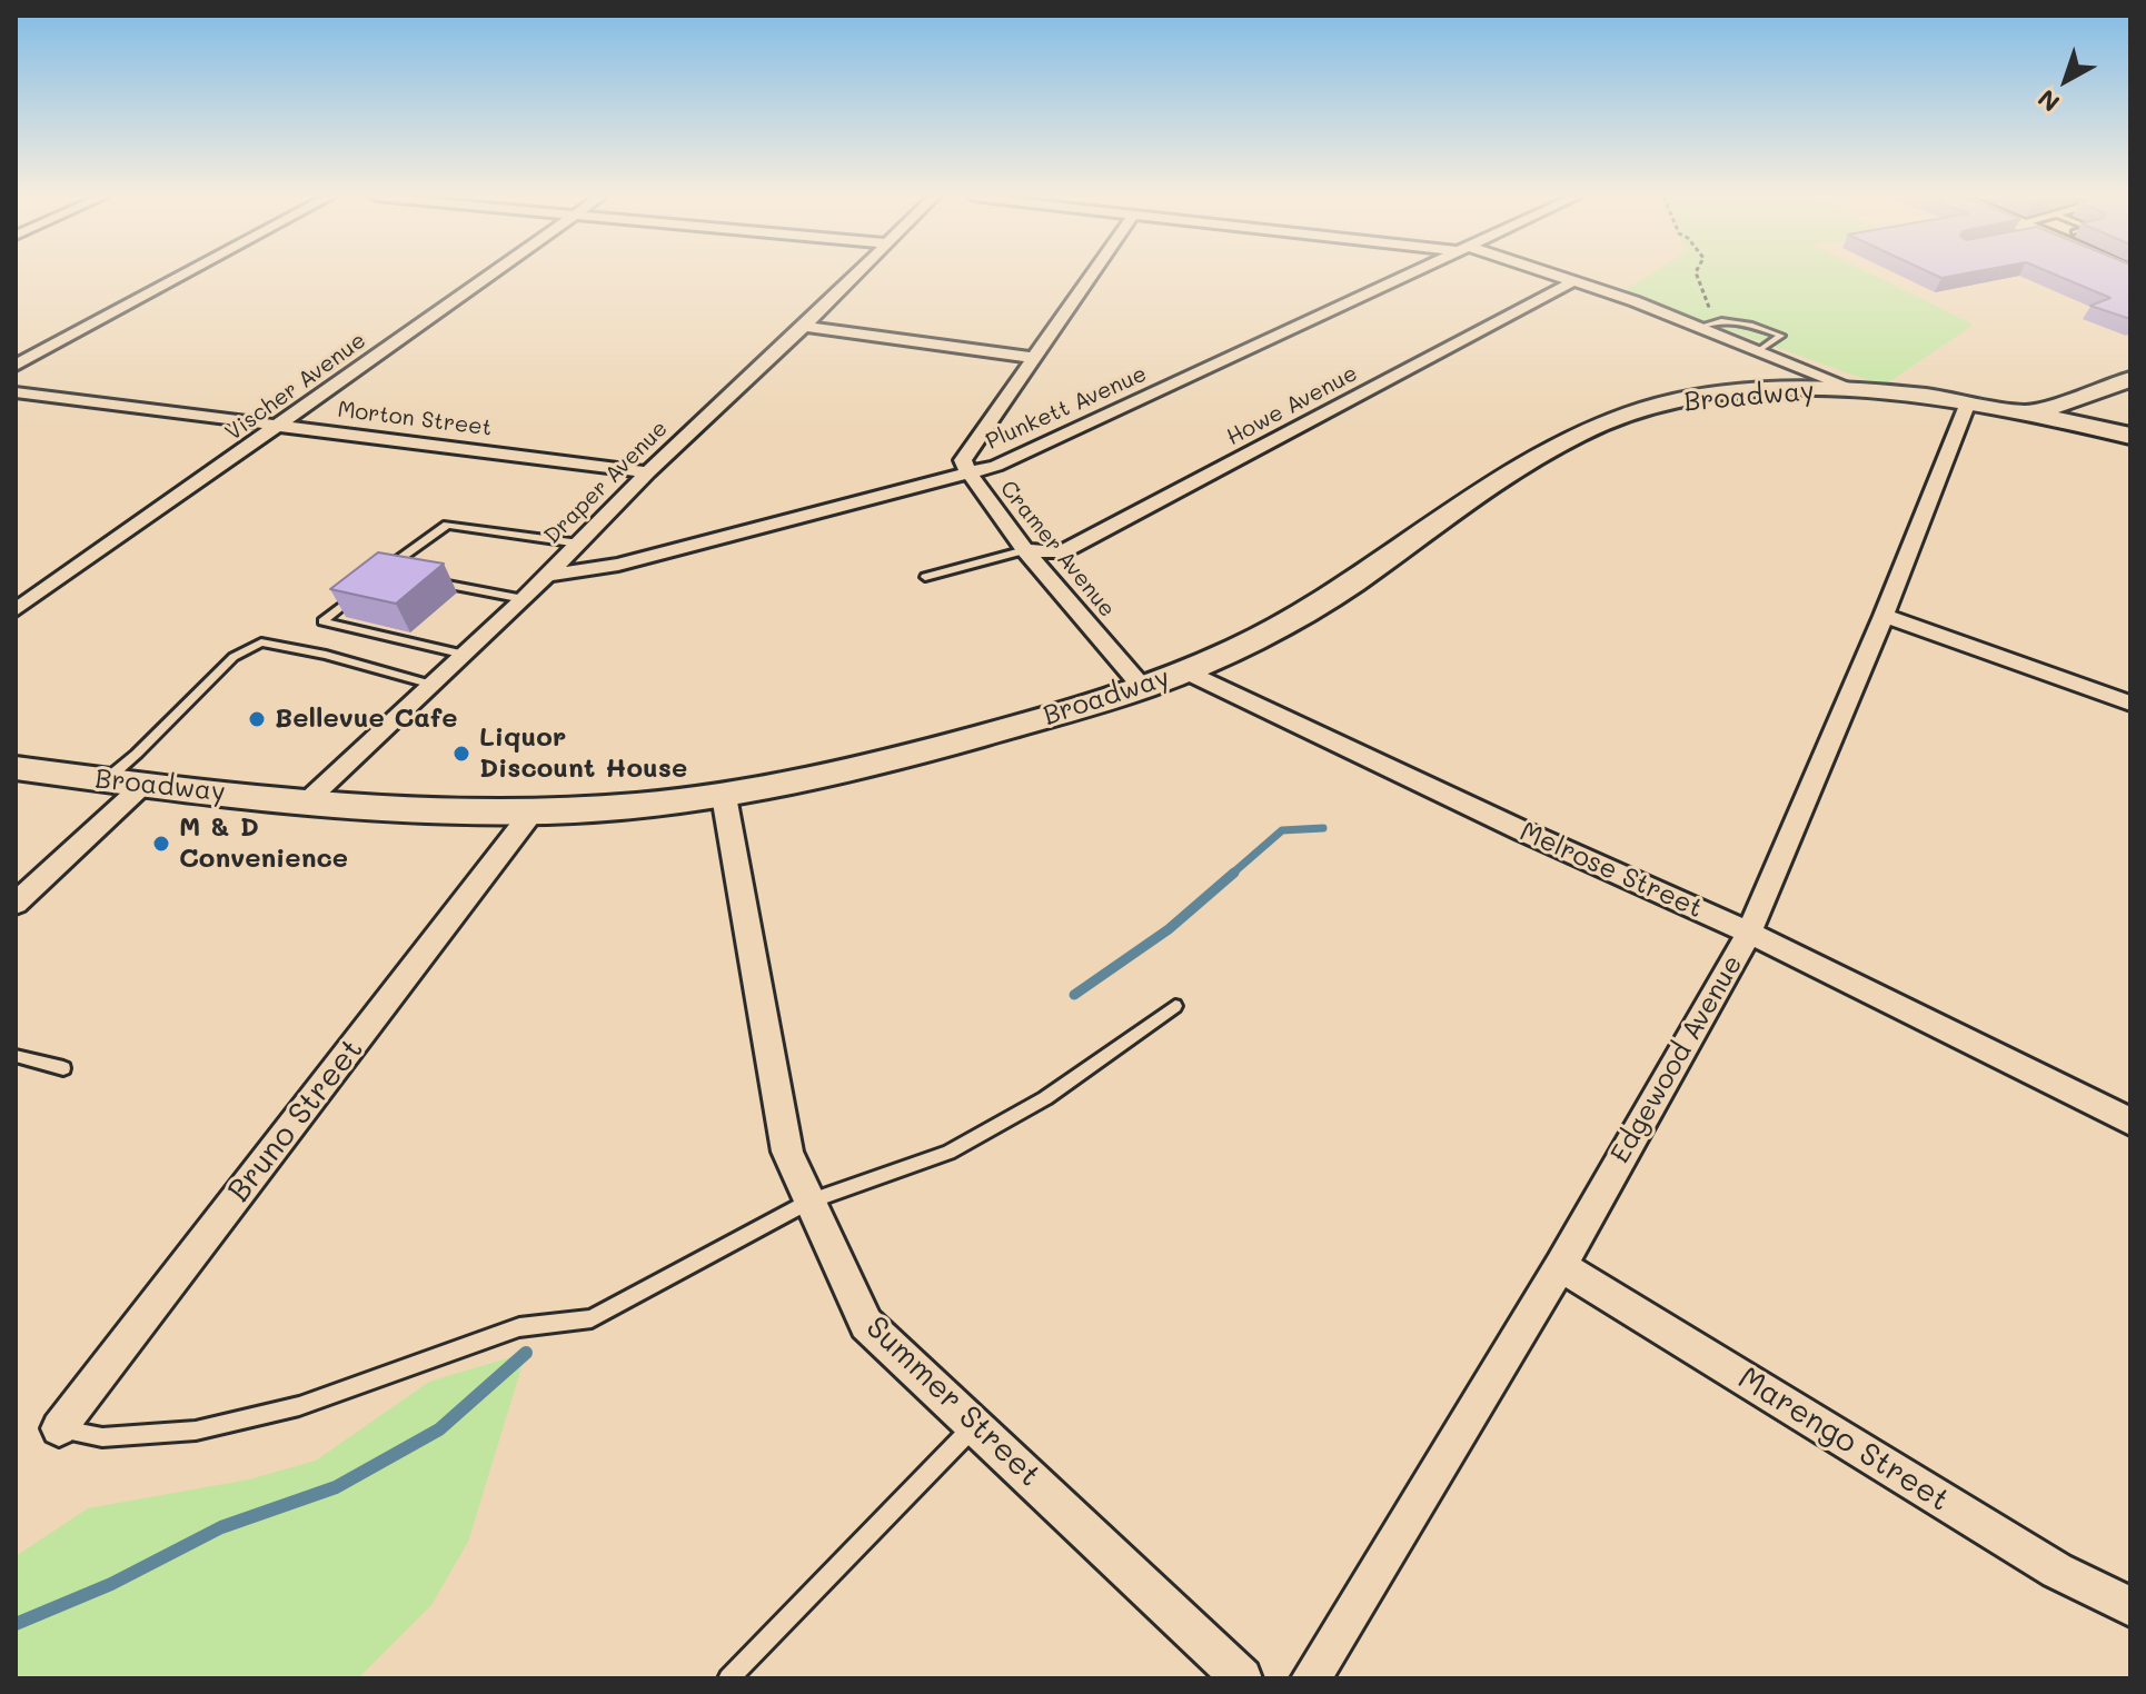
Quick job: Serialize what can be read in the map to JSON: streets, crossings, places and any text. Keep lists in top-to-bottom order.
{
  "streets": {
    "main road": ["Broadway"],
    "street": [
      "Vischer Avenue",
      "Howe Avenue",
      "Plunkett Avenue",
      "Morton Street",
      "Draper Avenue",
      "Cramer Avenue",
      "Melrose Street",
      "Edgewood Avenue",
      "Bruno Street",
      "Summer Street",
      "Marengo Street"
    ]
  },
  "crossings": [
    ["Vischer Avenue", "Morton Street"],
    ["Broadway", "Draper Avenue"],
    ["Broadway", "Cramer Avenue"],
    ["Broadway", "Melrose Street"],
    ["Broadway", "Edgewood Avenue"],
    ["Broadway", "Bruno Street"],
    ["Broadway", "Summer Street"],
    ["Howe Avenue", "Cramer Avenue"],
    ["Plunkett Avenue", "Draper Avenue"],
    ["Plunkett Avenue", "Cramer Avenue"],
    ["Morton Street", "Draper Avenue"],
    ["Melrose Street", "Edgewood Avenue"],
    ["Edgewood Avenue", "Marengo Street"]
  ],
  "places": ["Bellevue Cafe", "Liquor Discount House", "M & D Convenience"],
  "north": "bottom left"
}
